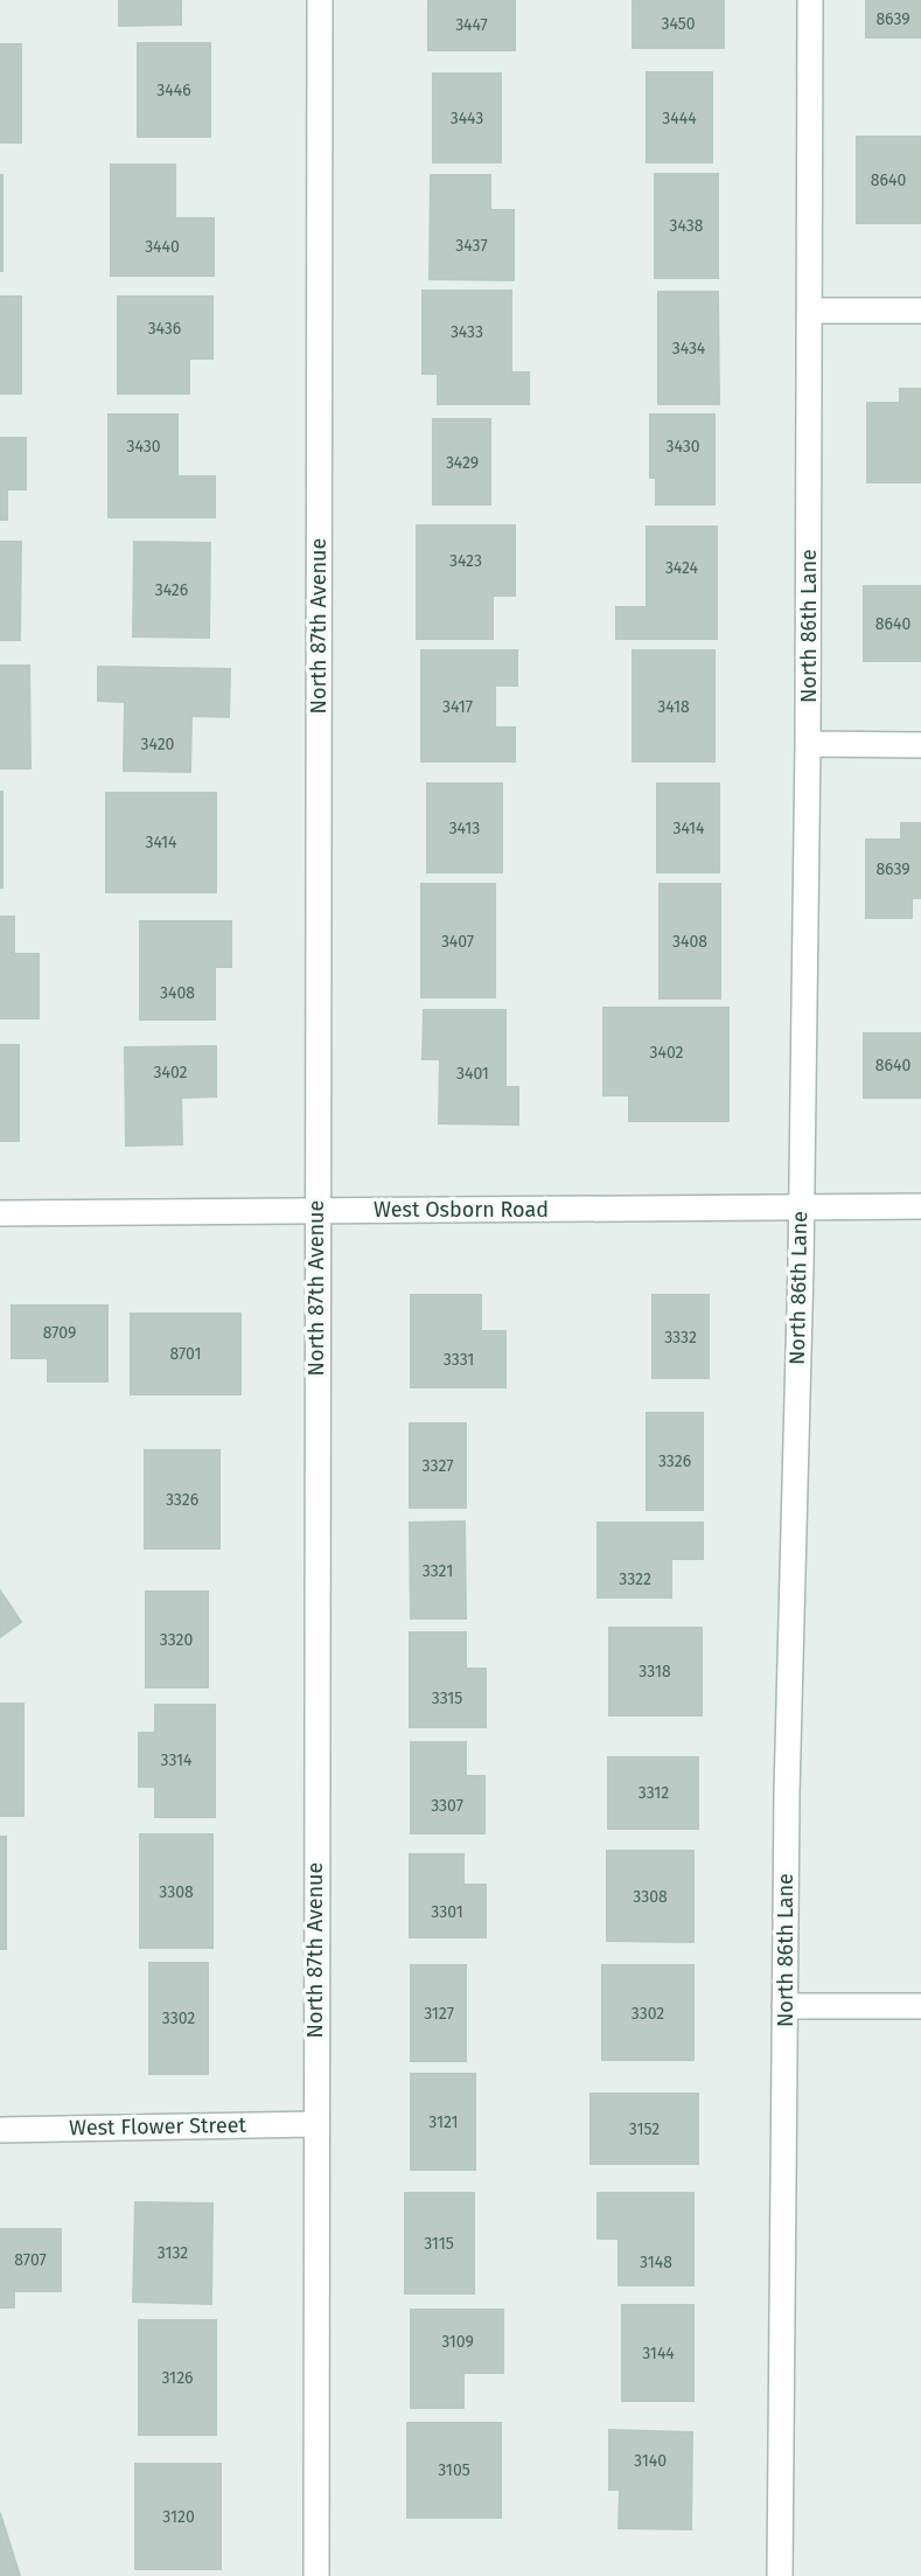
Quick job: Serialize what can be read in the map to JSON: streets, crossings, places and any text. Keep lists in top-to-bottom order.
{
  "streets": {
    "street": [
      "North 87th Avenue",
      "North 86th Lane",
      "West Osborn Road",
      "West Flower Street"
    ]
  },
  "crossings": [
    ["North 87th Avenue", "West Osborn Road"],
    ["North 87th Avenue", "West Flower Street"],
    ["North 86th Lane", "West Osborn Road"]
  ],
  "house_numbers": [
    "8639",
    "3450",
    "3447",
    "3446",
    "3443",
    "3444",
    "8640",
    "3438",
    "3437",
    "3440",
    "3436",
    "3433",
    "3434",
    "3430",
    "3430",
    "3429",
    "3423",
    "3424",
    "3426",
    "8640",
    "3417",
    "3418",
    "3420",
    "3413",
    "3414",
    "3414",
    "8639",
    "3407",
    "3408",
    "3408",
    "3402",
    "8640",
    "3402",
    "3401",
    "8709",
    "3332",
    "8701",
    "3331",
    "3326",
    "3327",
    "3326",
    "3321",
    "3322",
    "3320",
    "3318",
    "3315",
    "3314",
    "3312",
    "3307",
    "3308",
    "3308",
    "3301",
    "3127",
    "3302",
    "3302",
    "3121",
    "3152",
    "3115",
    "3132",
    "8707",
    "3148",
    "3109",
    "3144",
    "3126",
    "3140",
    "3105",
    "3120"
  ]
}
